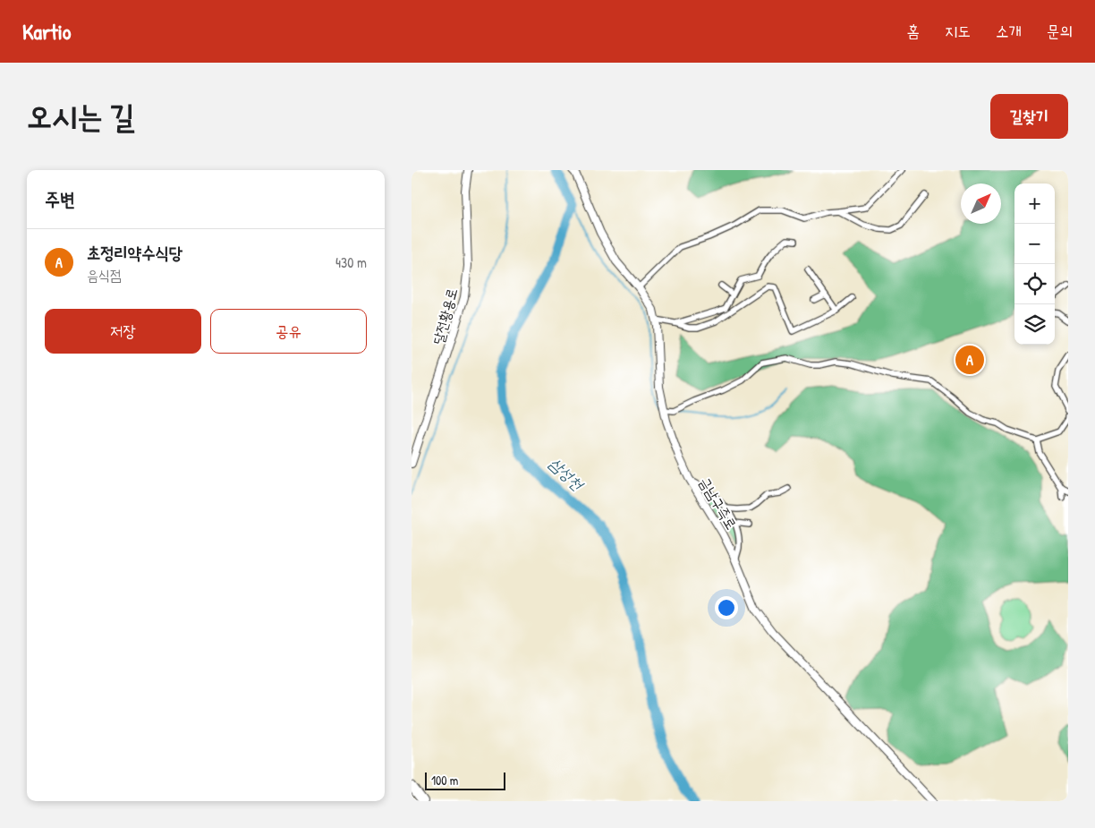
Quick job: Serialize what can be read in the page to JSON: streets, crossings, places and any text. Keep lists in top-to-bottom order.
{
  "streets": {
    "main road": ["달전황용로", "금남구즉로"]
  },
  "water": ["삼성천"],
  "scale_bar": "100 m",
  "north": "top right",
  "page": {
    "header": "Kartio",
    "nav": [
      "홈",
      "지도",
      "소개",
      "문의"
    ],
    "buttons": [
      "길찾기",
      ["저장", "공유"]
    ],
    "title": "오시는 길",
    "heading": "주변",
    "map_buttons": ["+", "−"],
    "list": [
      {
        "mark": "A",
        "name": "초정리약수식당",
        "note": "음식점",
        "value": "430 m"
      }
    ],
    "pins": "A",
    "scale": "100 m"
  }
}
